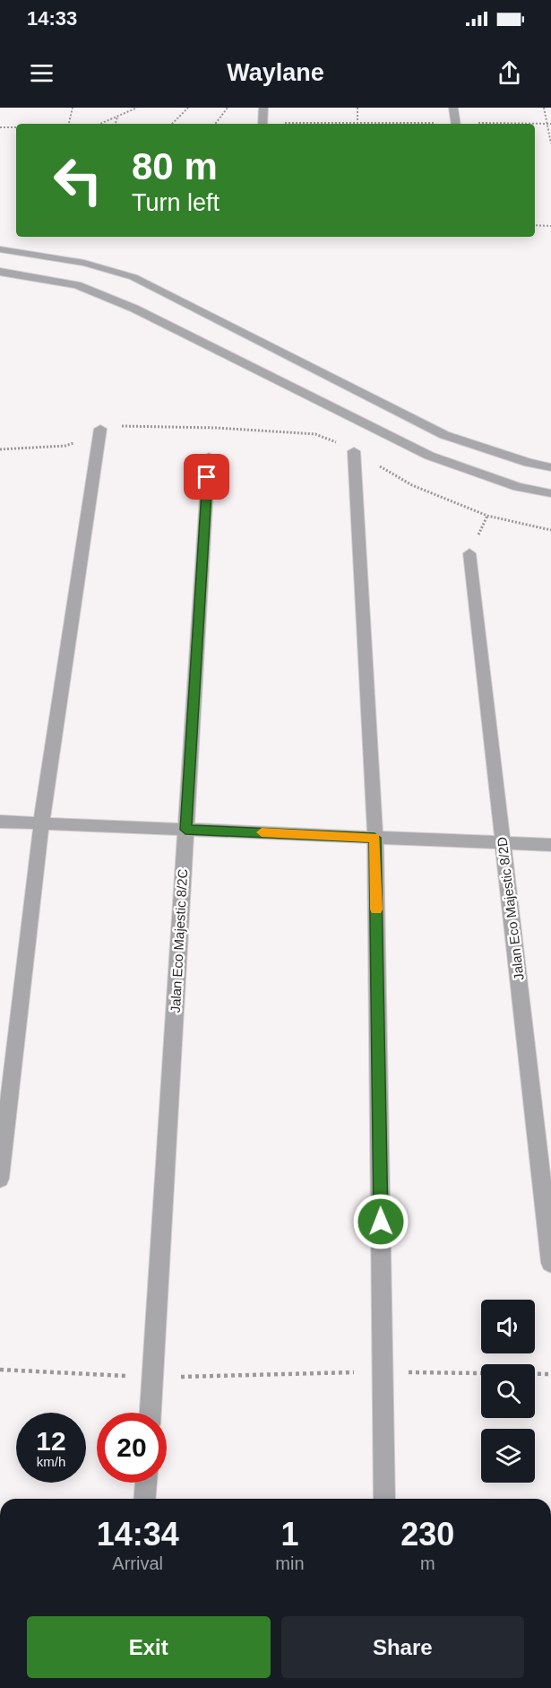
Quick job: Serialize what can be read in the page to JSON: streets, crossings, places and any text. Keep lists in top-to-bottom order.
{
  "streets": {
    "street": ["Jalan Eco Majestic 8/2D", "Jalan Eco Majestic 8/2C"]
  },
  "page": {
    "status": "14:33",
    "header": "Waylane",
    "turn": ["80 m", "Turn left"],
    "speed": "12 km/h",
    "limit": "20",
    "eta": [
      "14:34",
      "Arrival",
      "1",
      "min",
      "230",
      "m"
    ],
    "buttons": ["Exit", "Share"]
  }
}
